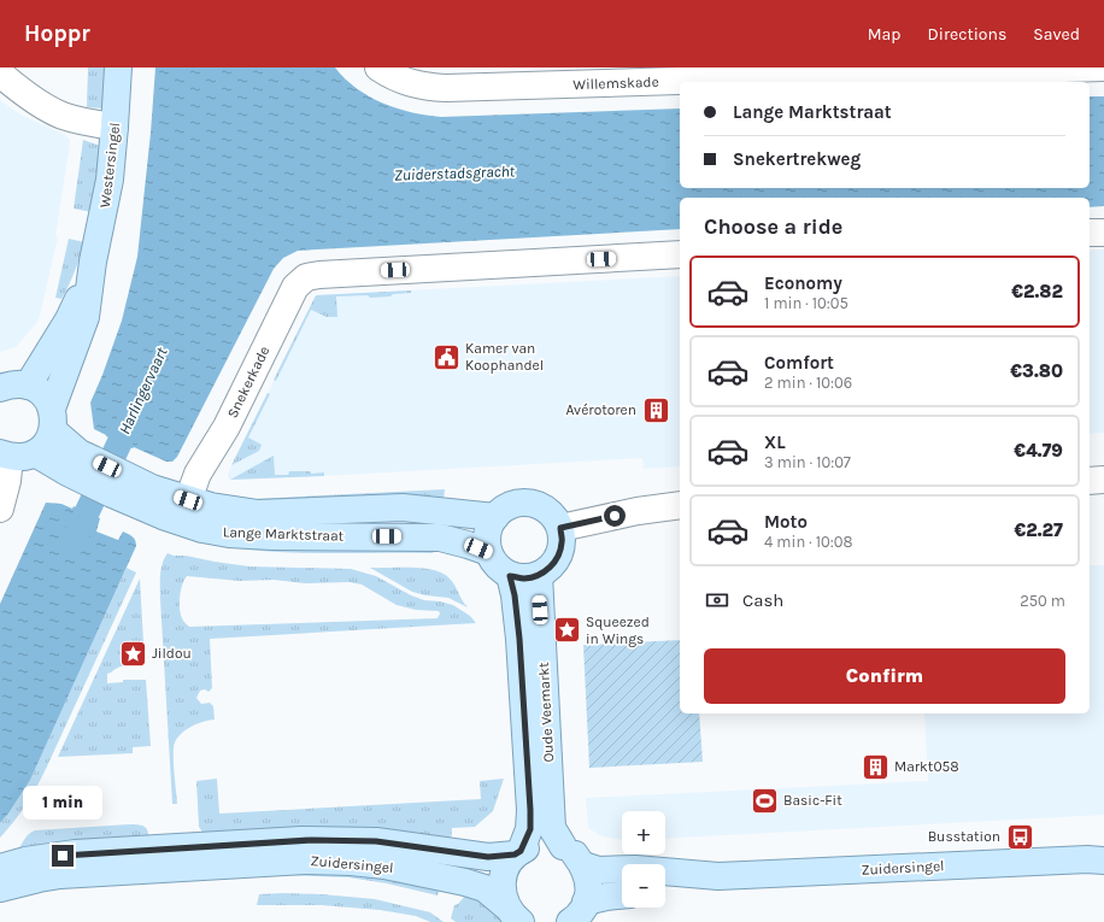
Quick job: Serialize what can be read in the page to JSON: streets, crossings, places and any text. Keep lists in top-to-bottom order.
{
  "streets": {
    "main road": [
      "Westersingel",
      "Lange Marktstraat",
      "Oude Veemarkt",
      "Zuidersingel"
    ],
    "street": ["Willemskade", "Snekerkade"]
  },
  "crossings": [
    ["Westersingel", "Lange Marktstraat"],
    ["Snekerkade", "Lange Marktstraat"],
    ["Lange Marktstraat", "Oude Veemarkt"],
    ["Oude Veemarkt", "Zuidersingel"]
  ],
  "water": ["Zuiderstadsgracht", "Harlingervaart"],
  "places": {
    "public building": ["Kamer van Koophandel"],
    "building": ["Avérotoren", "Markt058"],
    "place": ["Squeezed in Wings", "Jildou"],
    "sports": ["Basic-Fit"],
    "bus stop": ["Busstation"]
  },
  "page": {
    "header": "Hoppr",
    "nav": ["Map", "Directions", "Saved"],
    "banner": ["Lange Marktstraat", "Snekertrekweg"],
    "heading": "Choose a ride",
    "list": [
      {
        "name": "Economy",
        "note": "1 min · 10:05",
        "value": "€2.82"
      },
      {
        "name": "Comfort",
        "note": "2 min · 10:06",
        "value": "€3.80"
      },
      {
        "name": "XL",
        "note": "3 min · 10:07",
        "value": "€4.79"
      },
      {
        "name": "Moto",
        "note": "4 min · 10:08",
        "value": "€2.27"
      }
    ],
    "pay": ["Cash", "250 m"],
    "buttons": "Confirm",
    "bubble": "1 min",
    "map_buttons": ["+", "−"]
  }
}
